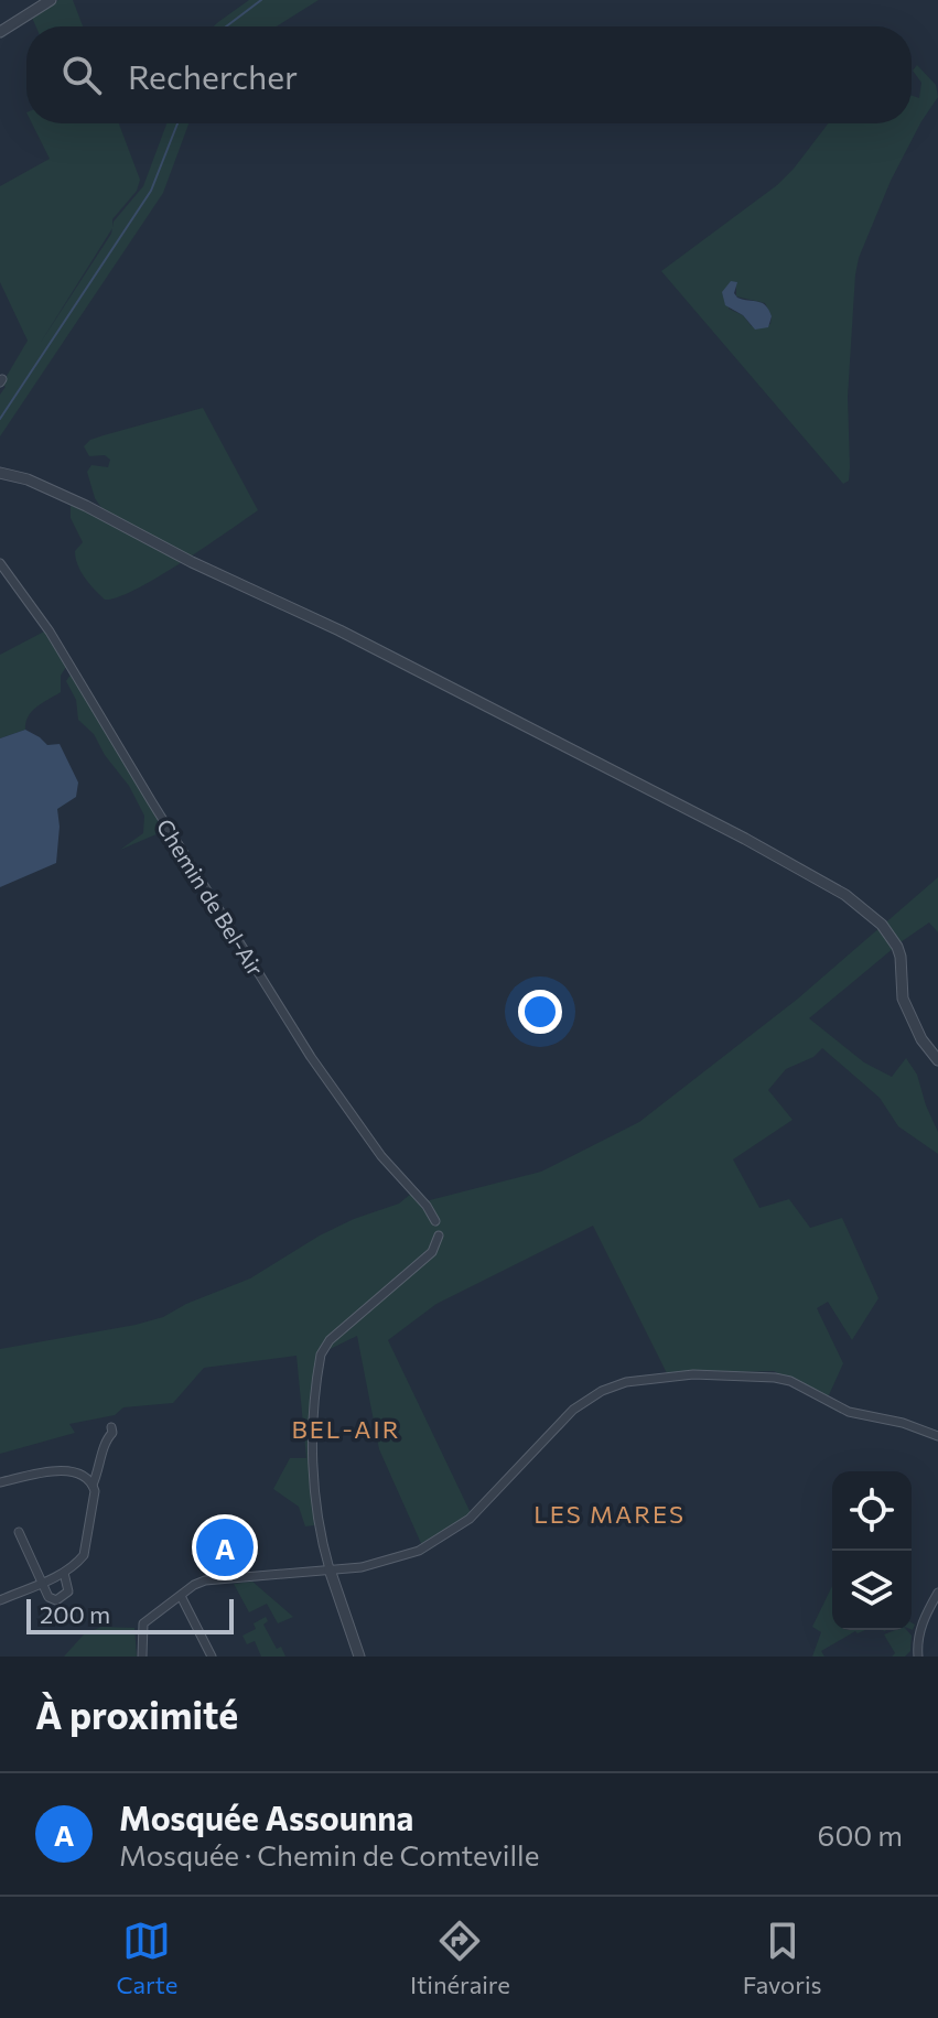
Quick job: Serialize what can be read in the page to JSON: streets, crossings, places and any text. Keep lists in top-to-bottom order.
{
  "streets": {
    "street": ["Chemin de Bel-Air"]
  },
  "districts": ["BEL-AIR", "LES MARES"],
  "scale_bar": "200 m",
  "page": {
    "search": "Rechercher",
    "pins": "A",
    "scale": "200 m",
    "heading": "À proximité",
    "list": [
      {
        "mark": "A",
        "name": "Mosquée Assounna",
        "note": "Mosquée · Chemin de Comteville",
        "value": "600 m"
      }
    ],
    "nav": ["Carte", "Itinéraire", "Favoris"]
  }
}
